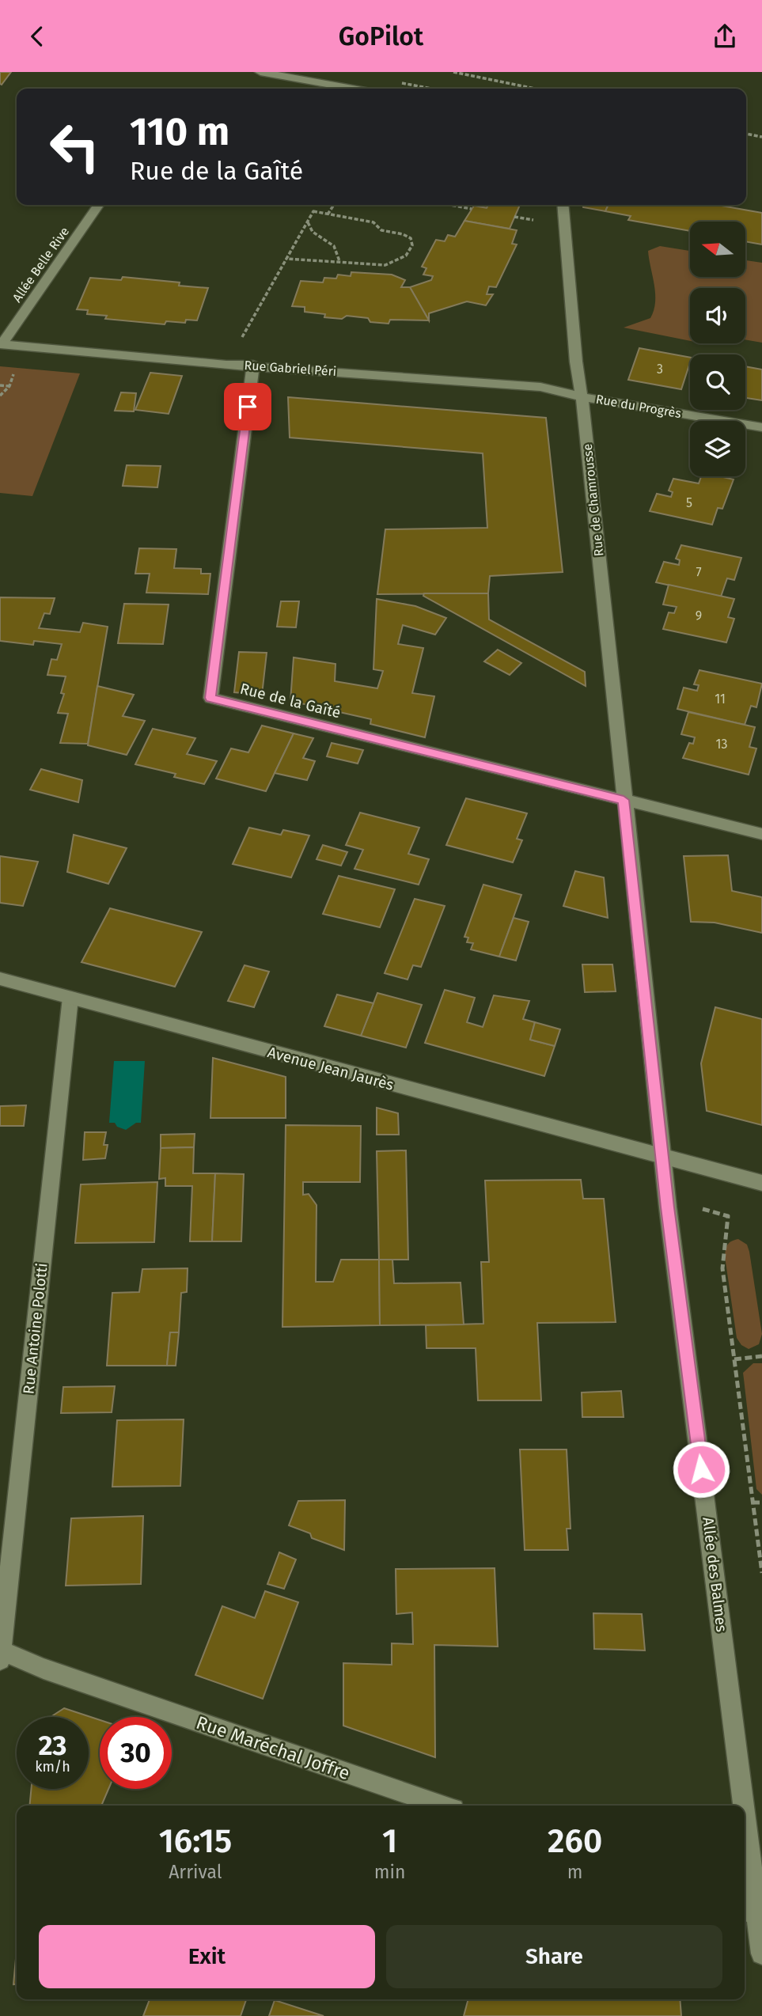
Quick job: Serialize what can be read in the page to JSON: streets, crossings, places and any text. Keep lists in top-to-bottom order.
{
  "streets": {
    "street": [
      "Allée Belle Rive",
      "Rue Gabriel Péri",
      "Rue du Progrès",
      "Rue de Chamrousse",
      "Rue de la Gaîté",
      "Avenue Jean Jaurès",
      "Rue Antoine Polotti",
      "Allée des Balmes",
      "Rue Maréchal Joffre"
    ]
  },
  "crossings": [
    ["Allée Belle Rive", "Rue Gabriel Péri"],
    ["Rue Gabriel Péri", "Rue du Progrès"],
    ["Rue Gabriel Péri", "Rue de Chamrousse"],
    ["Rue Gabriel Péri", "Rue de la Gaîté"],
    ["Rue du Progrès", "Rue de Chamrousse"],
    ["Rue de Chamrousse", "Rue de la Gaîté"],
    ["Rue de Chamrousse", "Allée des Balmes"],
    ["Rue de la Gaîté", "Allée des Balmes"],
    ["Avenue Jean Jaurès", "Rue Antoine Polotti"],
    ["Avenue Jean Jaurès", "Allée des Balmes"],
    ["Rue Antoine Polotti", "Rue Maréchal Joffre"]
  ],
  "house_numbers": [
    "3",
    "5",
    "7",
    "9",
    "11",
    "13"
  ],
  "north": "left",
  "page": {
    "header": "GoPilot",
    "turn": ["110 m", "Rue de la Gaîté"],
    "speed": "23 km/h",
    "limit": "30",
    "eta": [
      "16:15",
      "Arrival",
      "1",
      "min",
      "260",
      "m"
    ],
    "buttons": ["Exit", "Share"]
  }
}
